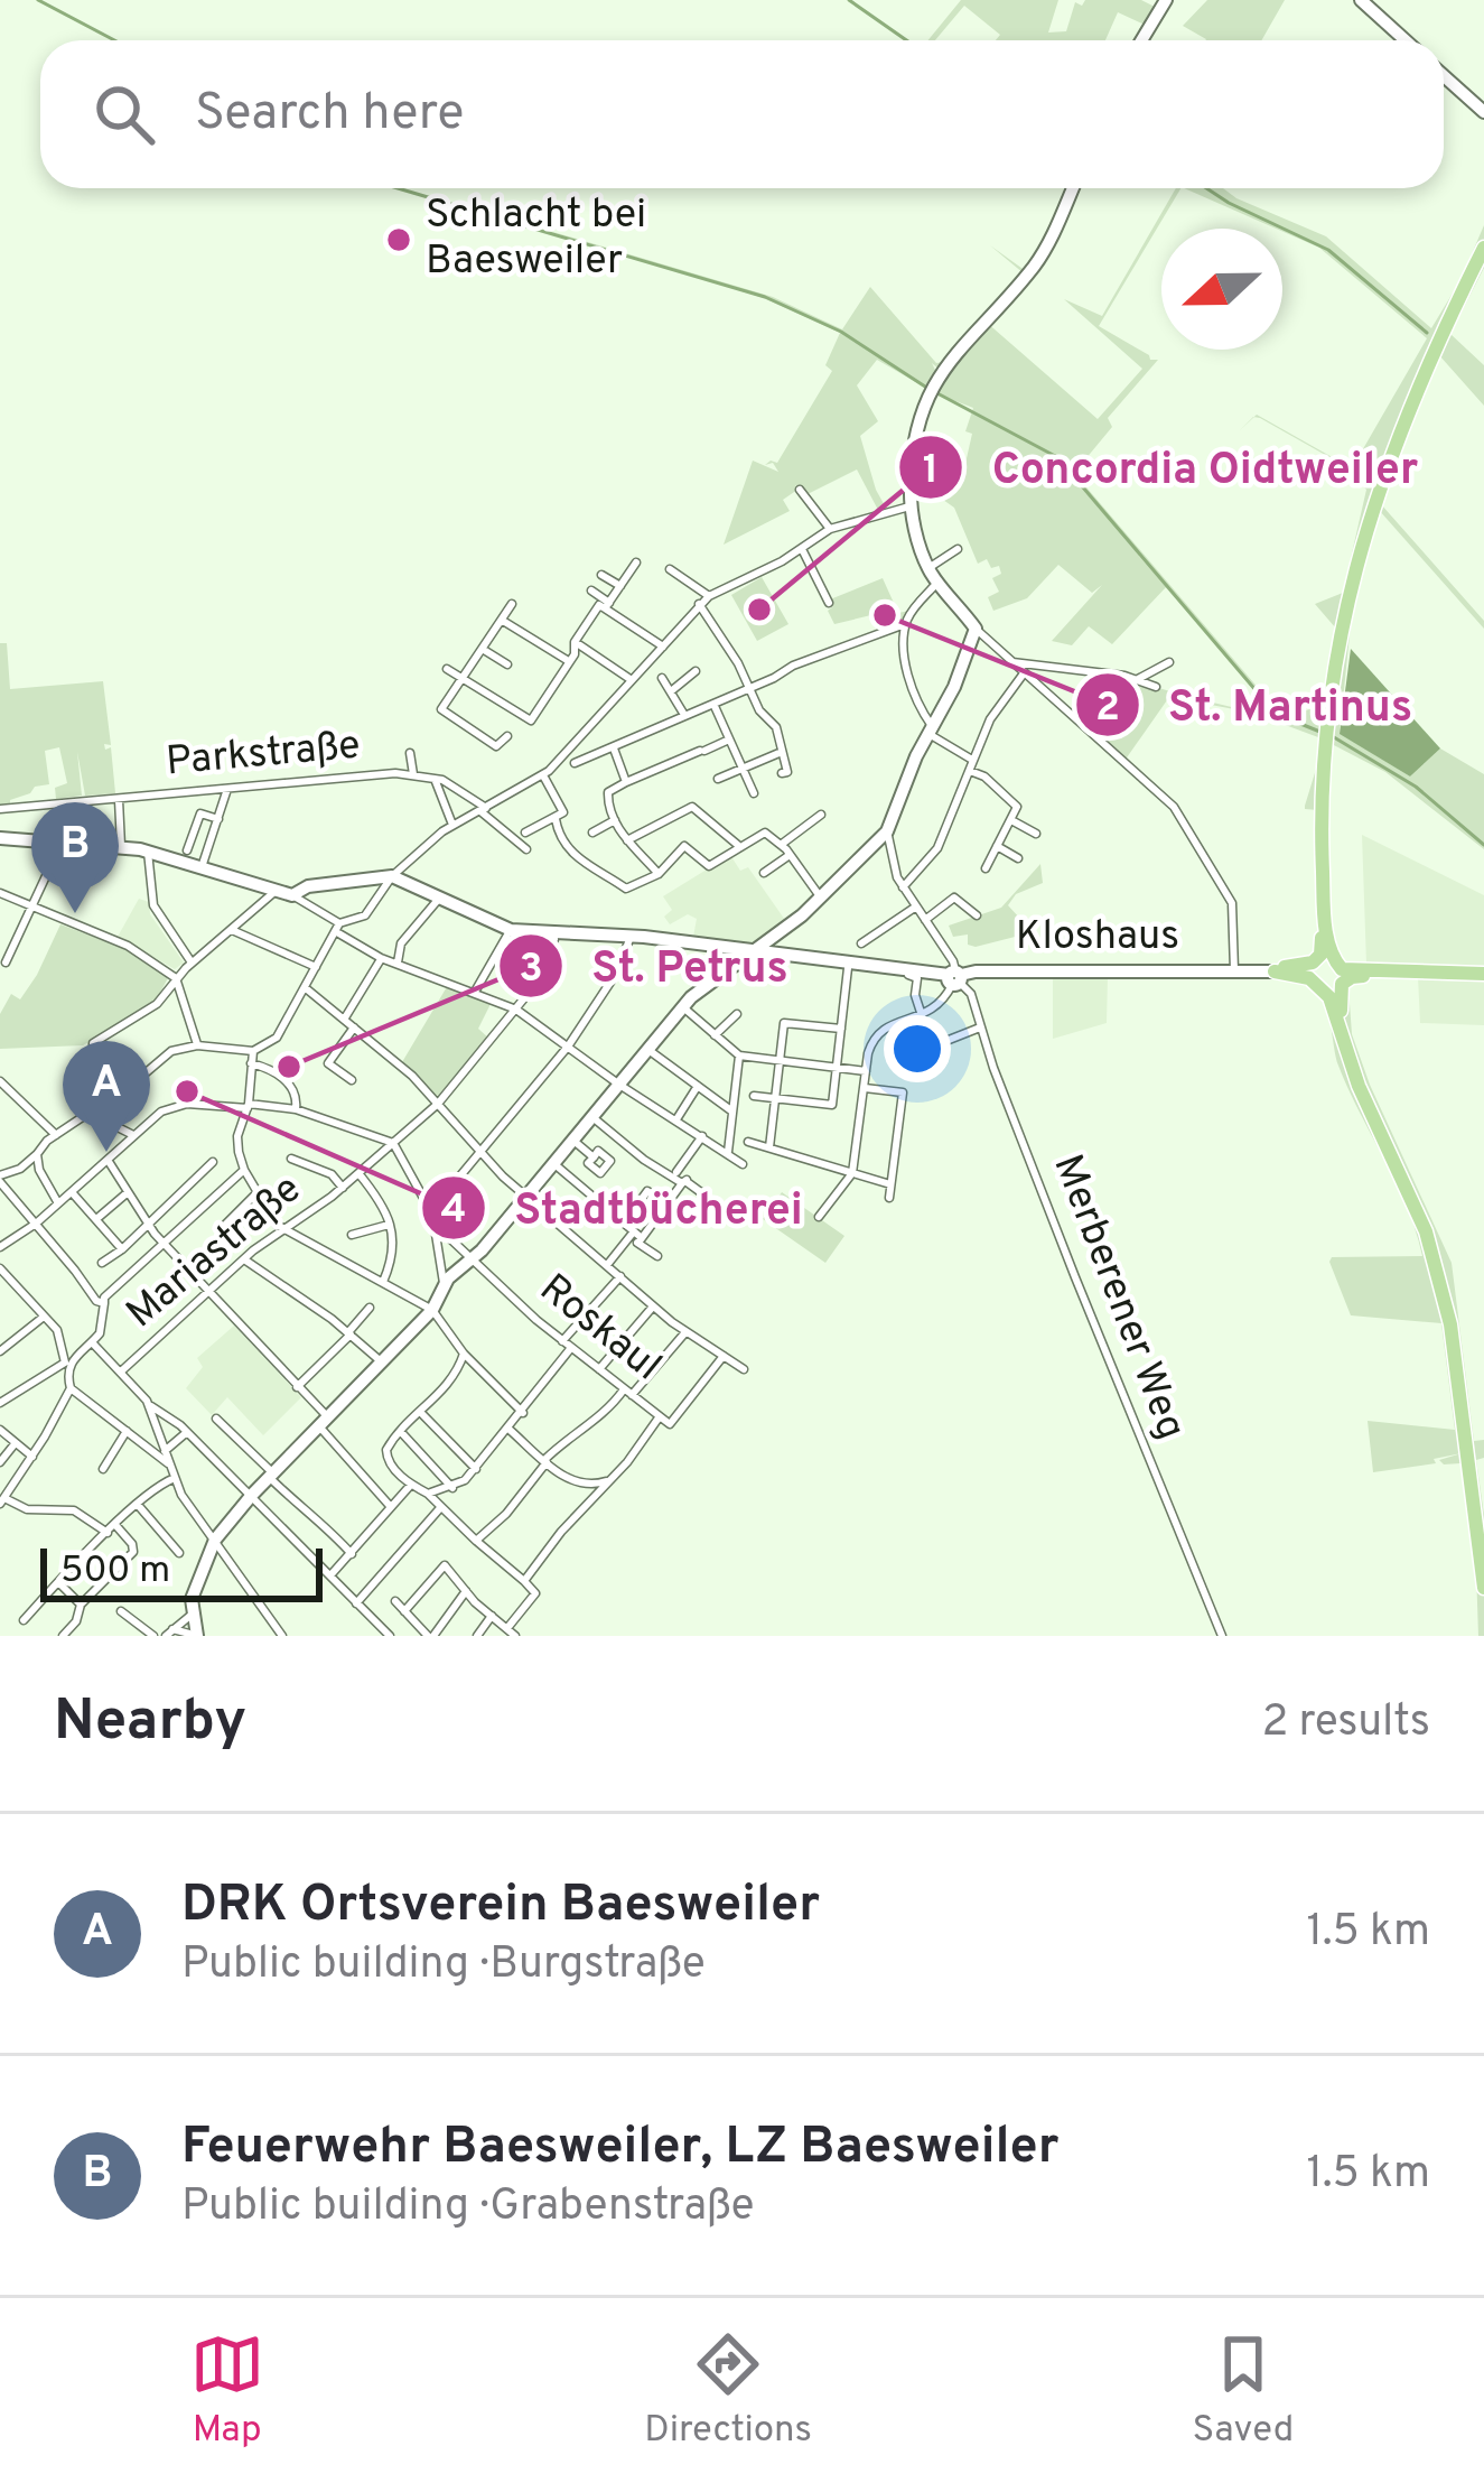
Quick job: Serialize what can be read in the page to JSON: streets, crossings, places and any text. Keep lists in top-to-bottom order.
{
  "streets": {
    "street": [
      "Parkstraße",
      "Kloshaus",
      "Mariastraße",
      "Merberener Weg",
      "Roskaul"
    ]
  },
  "crossings": [
    ["Kloshaus", "Mariastraße"],
    ["Kloshaus", "Merberener Weg"],
    ["Mariastraße", "Roskaul"]
  ],
  "places": [
    "Schlacht bei Baesweiler",
    "Concordia Oidtweiler",
    "St. Martinus",
    "St. Petrus",
    "Stadtbücherei"
  ],
  "scale_bar": "500 m",
  "north": "left",
  "page": {
    "search": "Search here",
    "pins": ["B", "A"],
    "scale": "500 m",
    "heading": ["Nearby", "2 results"],
    "list": [
      {
        "mark": "A",
        "name": "DRK Ortsverein Baesweiler",
        "note": "Public building · Burgstraße",
        "value": "1.5 km"
      },
      {
        "mark": "B",
        "name": "Feuerwehr Baesweiler, LZ Baesweiler",
        "note": "Public building · Grabenstraße",
        "value": "1.5 km"
      }
    ],
    "nav": ["Map", "Directions", "Saved"]
  }
}
